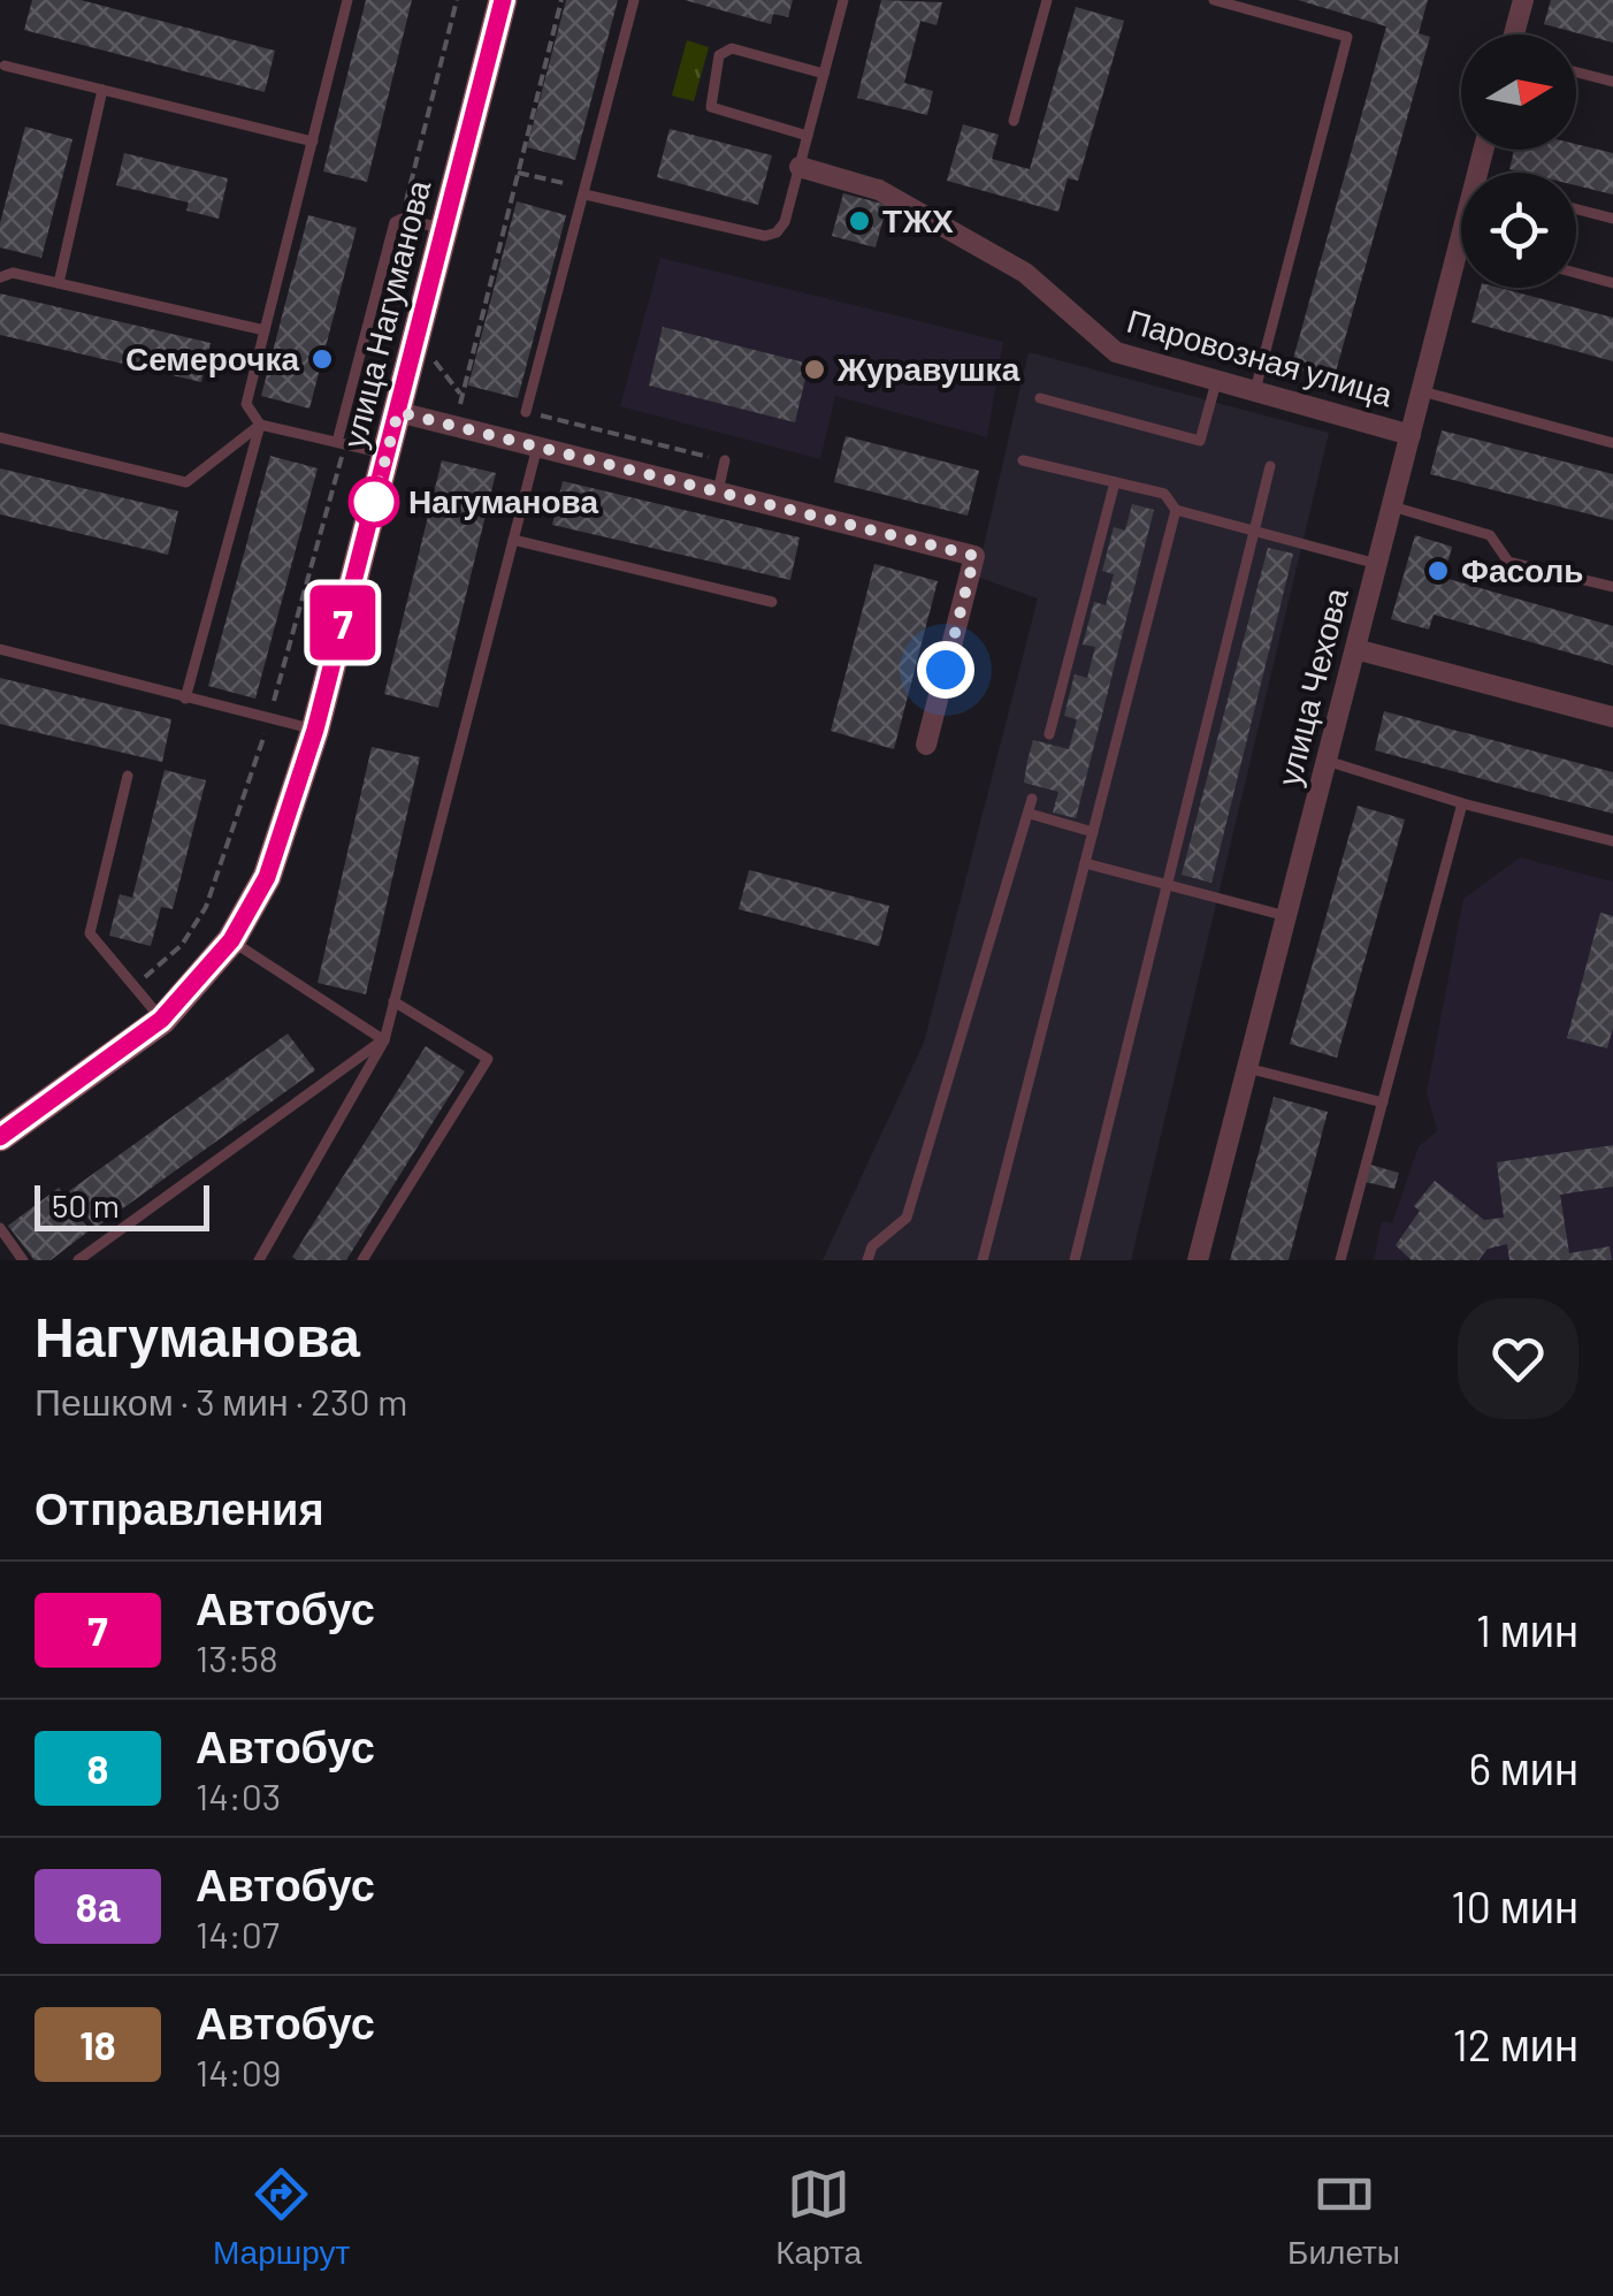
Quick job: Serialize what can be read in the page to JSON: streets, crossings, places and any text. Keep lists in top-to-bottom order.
{
  "streets": {
    "street": ["улица Нагуманова", "Паровозная улица", "улица Чехова"]
  },
  "crossings": [
    ["Паровозная улица", "улица Чехова"]
  ],
  "places": [
    "ТЖХ",
    "Семерочка",
    "Журавушка",
    "Нагуманова",
    "Фасоль"
  ],
  "lines": ["bus line 7"],
  "scale_bar": "50 m",
  "north": "right",
  "page": {
    "on_map": "7",
    "scale": "50 m",
    "heading": [
      ["Нагуманова", "Пешком · 3 мин · 230 m"],
      "Отправления"
    ],
    "list": [
      {
        "mark": "7",
        "name": "Автобус",
        "note": "13:58",
        "value": "1 мин"
      },
      {
        "mark": "8",
        "name": "Автобус",
        "note": "14:03",
        "value": "6 мин"
      },
      {
        "mark": "8а",
        "name": "Автобус",
        "note": "14:07",
        "value": "10 мин"
      },
      {
        "mark": "18",
        "name": "Автобус",
        "note": "14:09",
        "value": "12 мин"
      }
    ],
    "tabs": ["Маршрут", "Карта", "Билеты"]
  }
}
